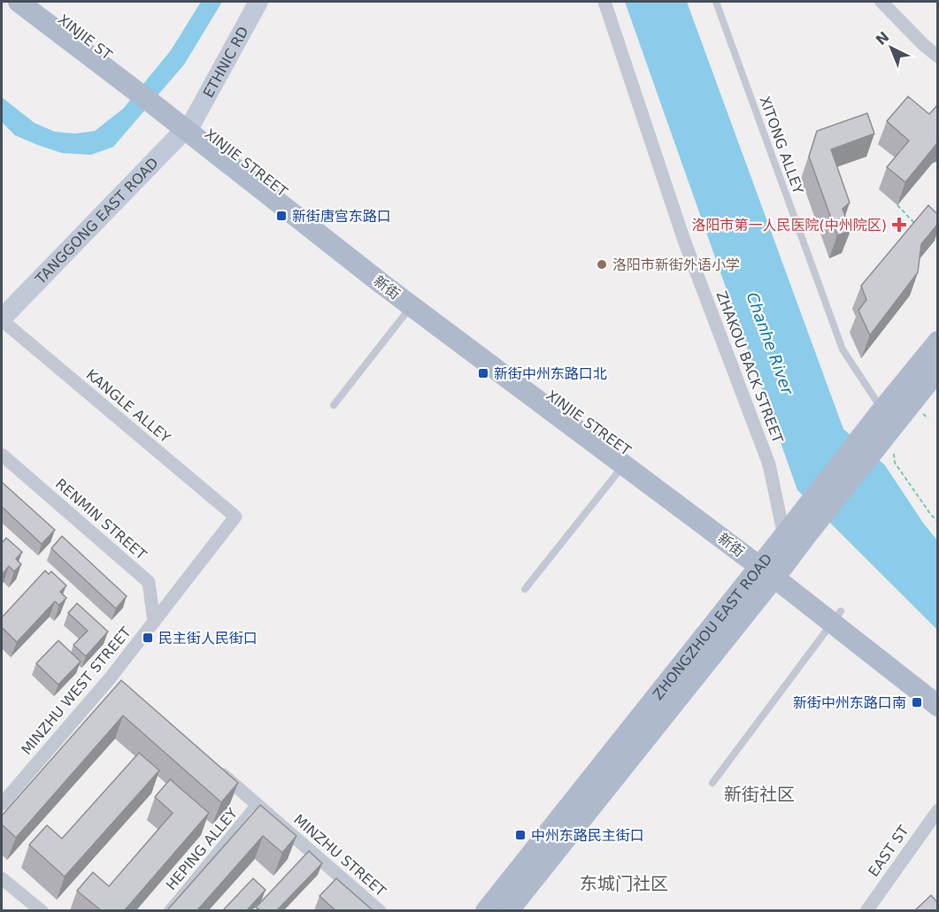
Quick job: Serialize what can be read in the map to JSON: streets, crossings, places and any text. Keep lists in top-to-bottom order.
{
  "streets": {
    "main road": [
      "XINJIE ST",
      "XINJIE STREET",
      "新街",
      "ZHONGZHOU EAST ROAD"
    ],
    "street": [
      "ETHNIC RD",
      "TANGGONG EAST ROAD",
      "ZHAKOU BACK STREET",
      "KANGLE ALLEY",
      "RENMIN STREET",
      "MINZHU WEST STREET",
      "EAST ST",
      "MINZHU STREET"
    ],
    "lane": ["XITONG ALLEY", "HEPING ALLEY"]
  },
  "crossings": [
    ["XINJIE ST", "XINJIE STREET"],
    ["ETHNIC RD", "XINJIE STREET"],
    ["ETHNIC RD", "TANGGONG EAST ROAD"],
    ["ETHNIC RD", "新街"],
    ["XITONG ALLEY", "ZHONGZHOU EAST ROAD"],
    ["XINJIE STREET", "TANGGONG EAST ROAD"],
    ["XINJIE STREET", "新街"],
    ["XINJIE STREET", "ZHONGZHOU EAST ROAD"],
    ["TANGGONG EAST ROAD", "新街"],
    ["TANGGONG EAST ROAD", "KANGLE ALLEY"],
    ["新街", "ZHONGZHOU EAST ROAD"],
    ["ZHAKOU BACK STREET", "ZHONGZHOU EAST ROAD"],
    ["KANGLE ALLEY", "MINZHU WEST STREET"],
    ["RENMIN STREET", "MINZHU WEST STREET"],
    ["HEPING ALLEY", "MINZHU STREET"]
  ],
  "districts": ["新街社区", "东城门社区"],
  "water": ["Chanhe River"],
  "places": {
    "transit": [
      "新街唐宫东路口",
      "新街中州东路口北",
      "民主街人民街口",
      "新街中州东路口南",
      "中州东路民主街口"
    ],
    "health": ["洛阳市第一人民医院(中州院区)"],
    "other": ["洛阳市新街外语小学"]
  },
  "north": "top left"
}
